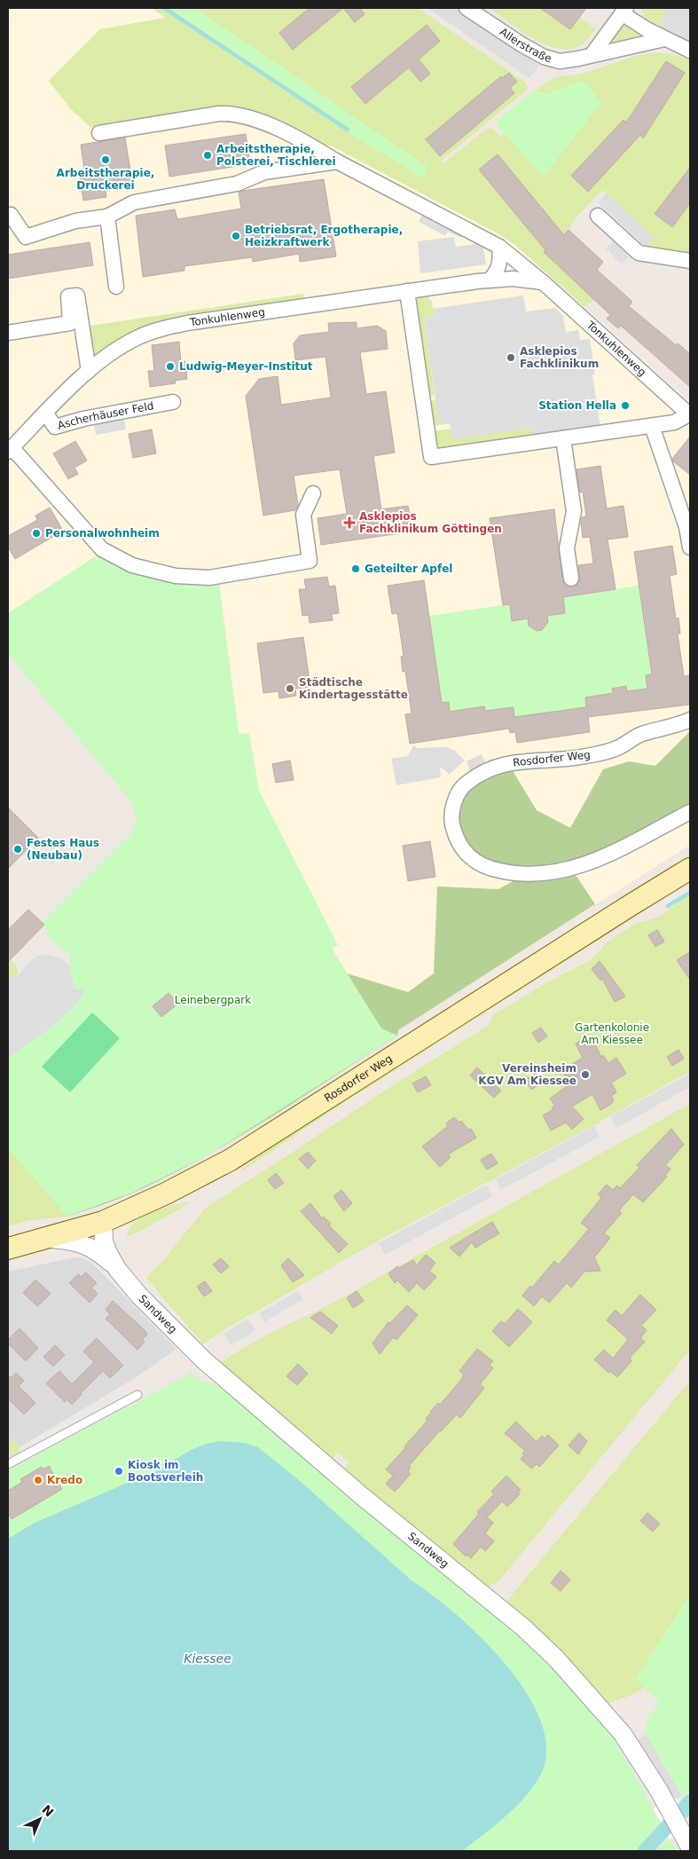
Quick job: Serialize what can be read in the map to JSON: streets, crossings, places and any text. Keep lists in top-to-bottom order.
{
  "streets": {
    "main road": ["Rosdorfer Weg"],
    "street": [
      "Allerstraße",
      "Tonkuhlenweg",
      "Ascherhäuser Feld",
      "Sandweg"
    ]
  },
  "crossings": [
    ["Tonkuhlenweg", "Ascherhäuser Feld"],
    ["Rosdorfer Weg", "Sandweg"]
  ],
  "water": ["Kiessee"],
  "parks": ["Leinebergpark", "Gartenkolonie Am Kiessee"],
  "places": {
    "other": [
      "Arbeitstherapie, Polsterei, Tischlerei",
      "Arbeitstherapie, Druckerei",
      "Betriebsrat, Ergotherapie, Heizkraftwerk",
      "Asklepios Fachklinikum",
      "Ludwig-Meyer-Institut",
      "Station Hella",
      "Personalwohnheim",
      "Geteilter Apfel",
      "Städtische Kindertagesstätte",
      "Festes Haus (Neubau)",
      "Vereinsheim KGV Am Kiessee",
      "Kiosk im Bootsverleih",
      "Kredo"
    ],
    "health": ["Asklepios Fachklinikum Göttingen"]
  },
  "north": "top right"
}
